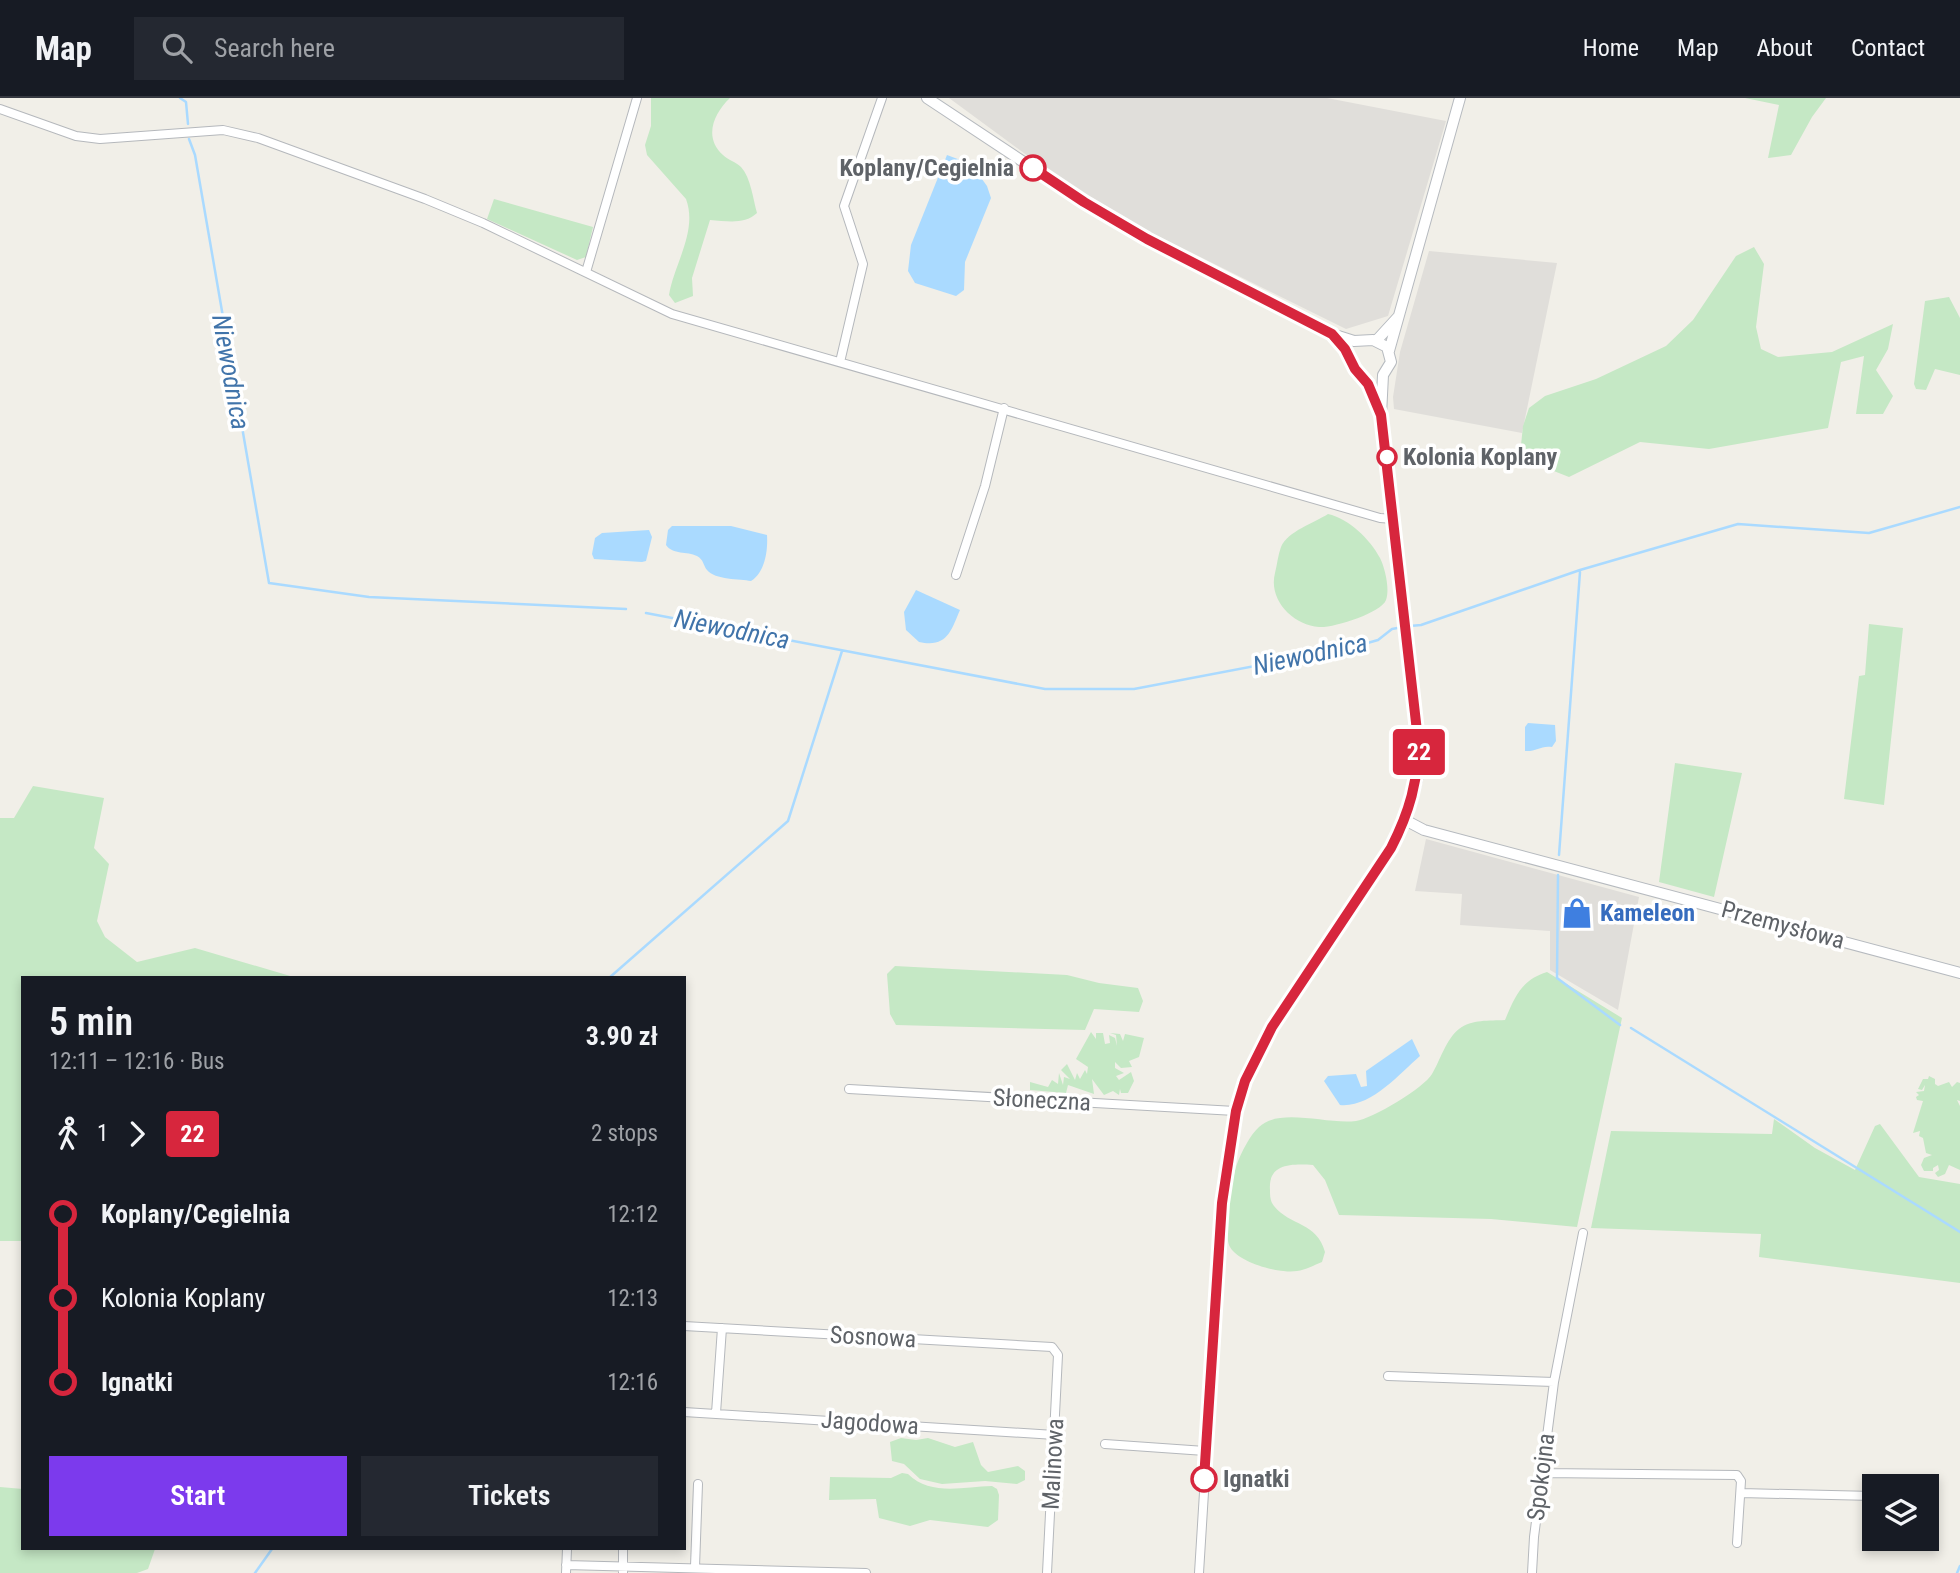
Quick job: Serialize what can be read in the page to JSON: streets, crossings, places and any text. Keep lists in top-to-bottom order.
{
  "streets": {
    "street": [
      "Przemysłowa",
      "Słoneczna",
      "Sosnowa",
      "Jagodowa",
      "Malinowa",
      "Spokojna"
    ]
  },
  "crossings": [
    ["Sosnowa", "Malinowa"],
    ["Jagodowa", "Malinowa"]
  ],
  "water": ["Niewodnica"],
  "places": {
    "other": ["Koplany/Cegielnia", "Kolonia Koplany", "Ignatki"],
    "shop": ["Kameleon"]
  },
  "lines": ["bus line 22"],
  "page": {
    "header": "Map",
    "search": "Search here",
    "nav": [
      "Home",
      "Map",
      "About",
      "Contact"
    ],
    "on_map": "22",
    "heading": ["5 min", "12:11 – 12:16 · Bus", "3.90 zł"],
    "legs": ["1", "22", "2 stops"],
    "list": [
      {
        "name": "Koplany/Cegielnia",
        "value": "12:12"
      },
      {
        "name": "Kolonia Koplany",
        "value": "12:13"
      },
      {
        "name": "Ignatki",
        "value": "12:16"
      }
    ],
    "buttons": ["Start", "Tickets"]
  }
}
